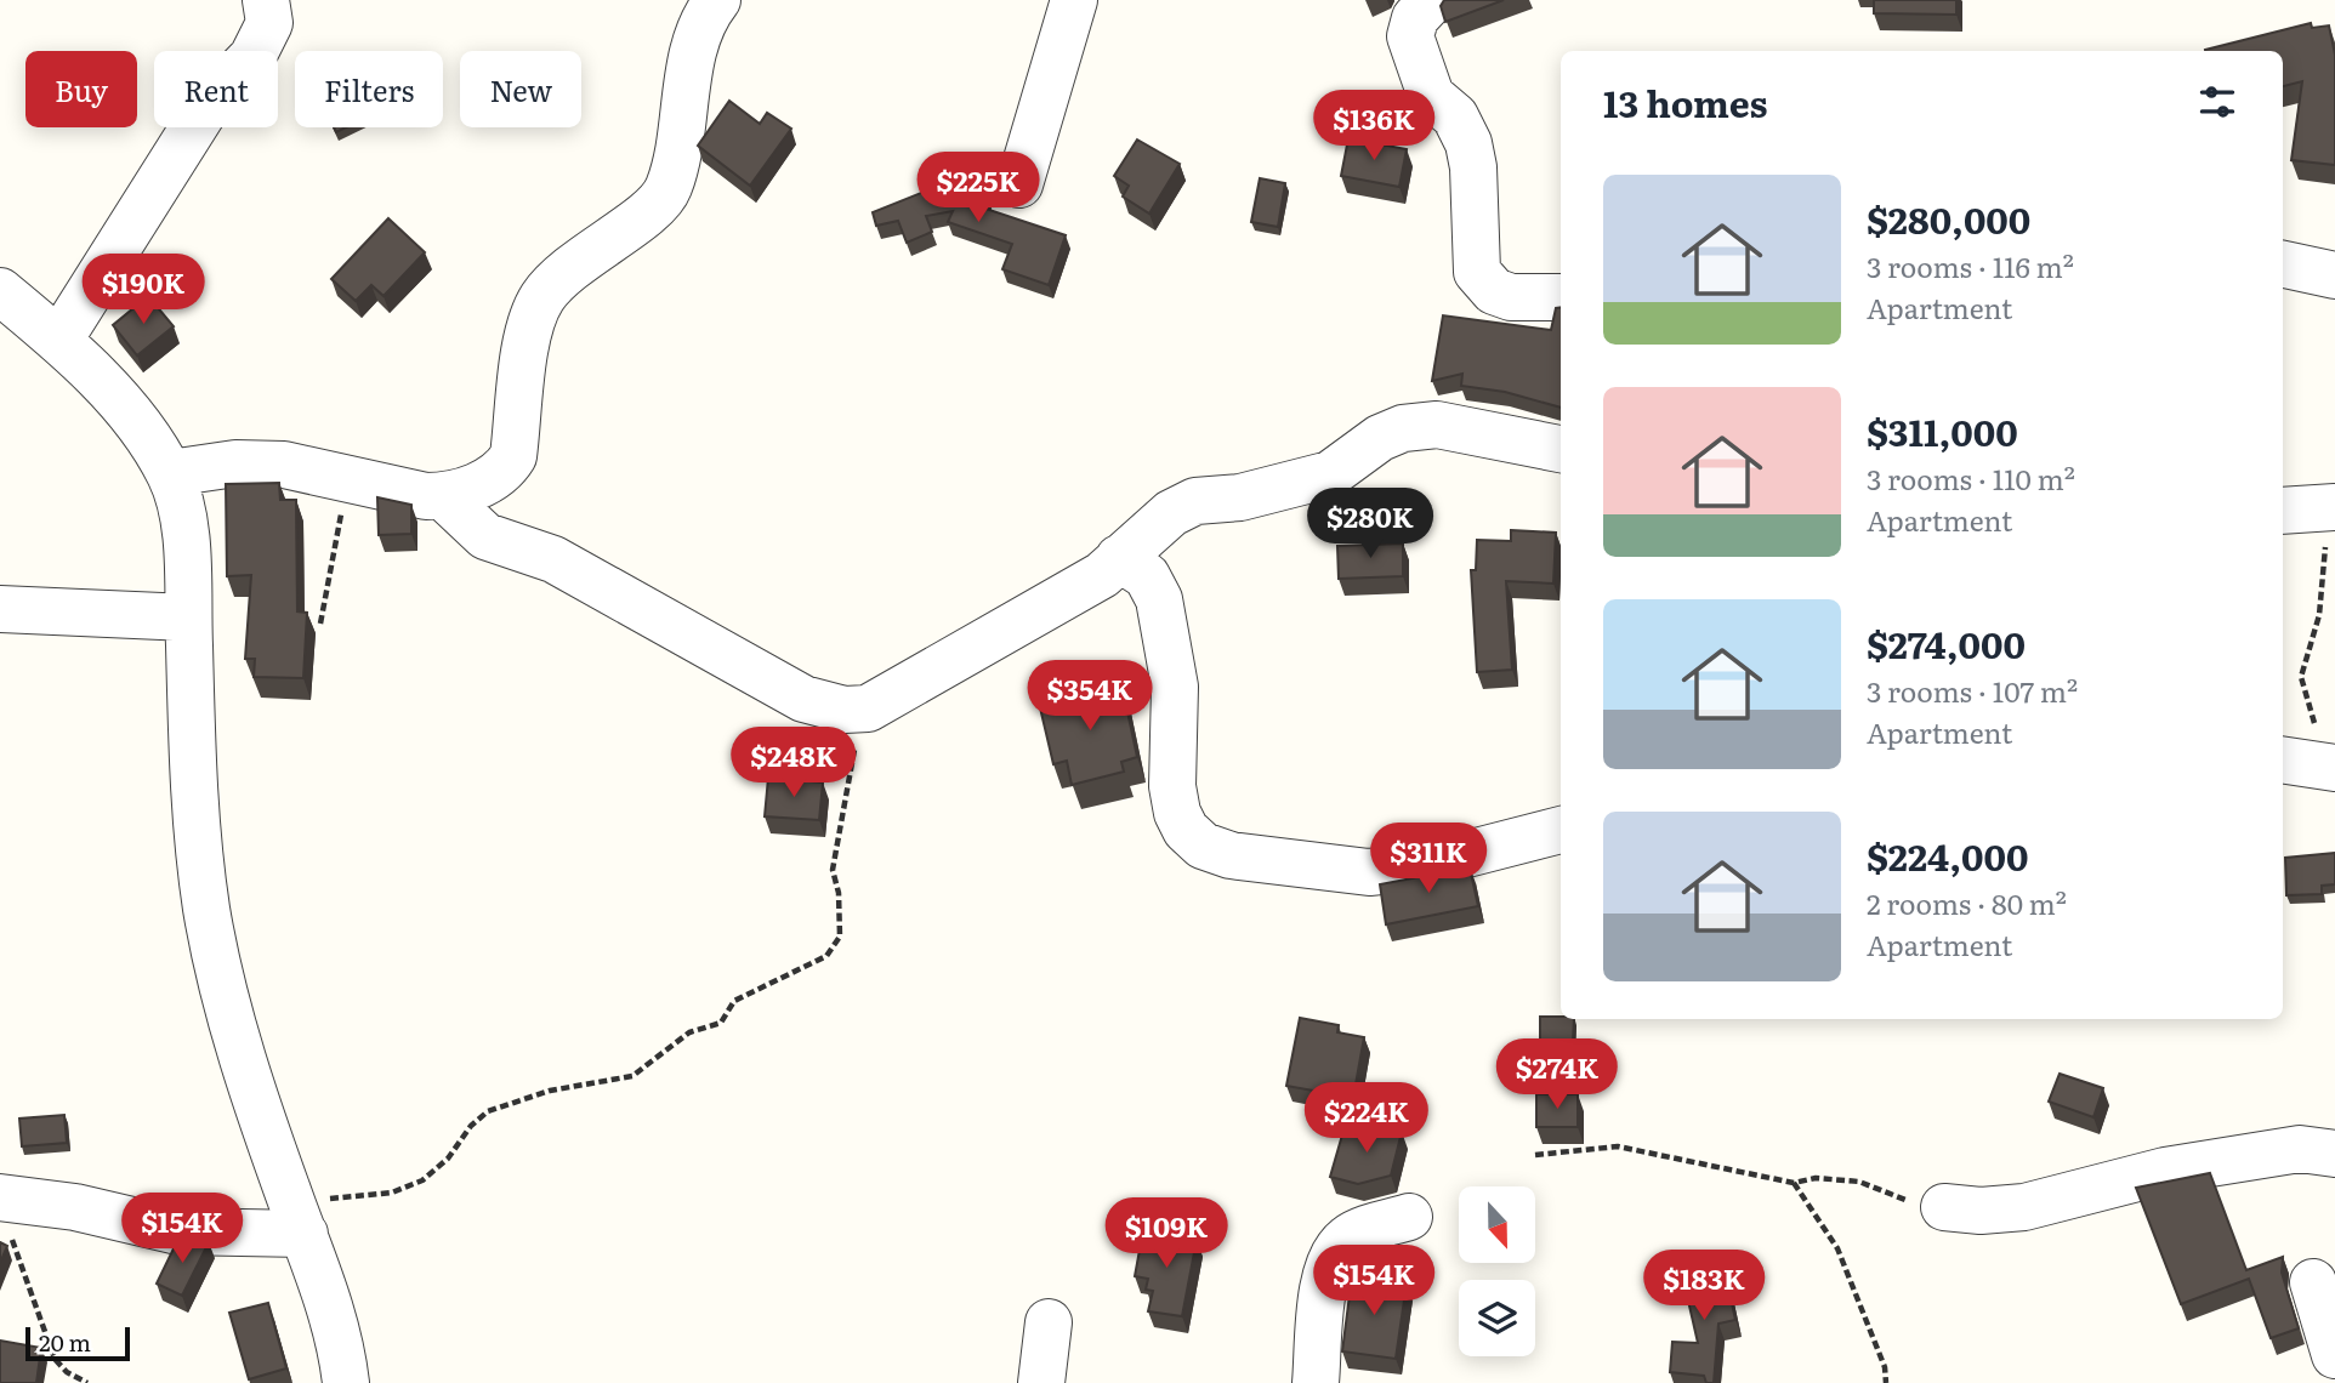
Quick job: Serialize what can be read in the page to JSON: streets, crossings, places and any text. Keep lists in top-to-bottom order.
{
  "scale_bar": "20 m",
  "north": "bottom",
  "page": {
    "chip": [
      "Buy",
      "Rent",
      "Filters",
      "New"
    ],
    "heading": "13 homes",
    "price": [
      "$136K",
      "$225K",
      "$190K",
      "$280K",
      "$354K",
      "$248K",
      "$311K",
      "$274K",
      "$224K",
      "$154K",
      "$109K",
      "$154K",
      "$183K"
    ],
    "list": [
      {
        "name": "$280,000",
        "note": "3 rooms · 116 m² · Apartment"
      },
      {
        "name": "$311,000",
        "note": "3 rooms · 110 m² · Apartment"
      },
      {
        "name": "$274,000",
        "note": "3 rooms · 107 m² · Apartment"
      },
      {
        "name": "$224,000",
        "note": "2 rooms · 80 m² · Apartment"
      }
    ],
    "scale": "20 m"
  }
}
